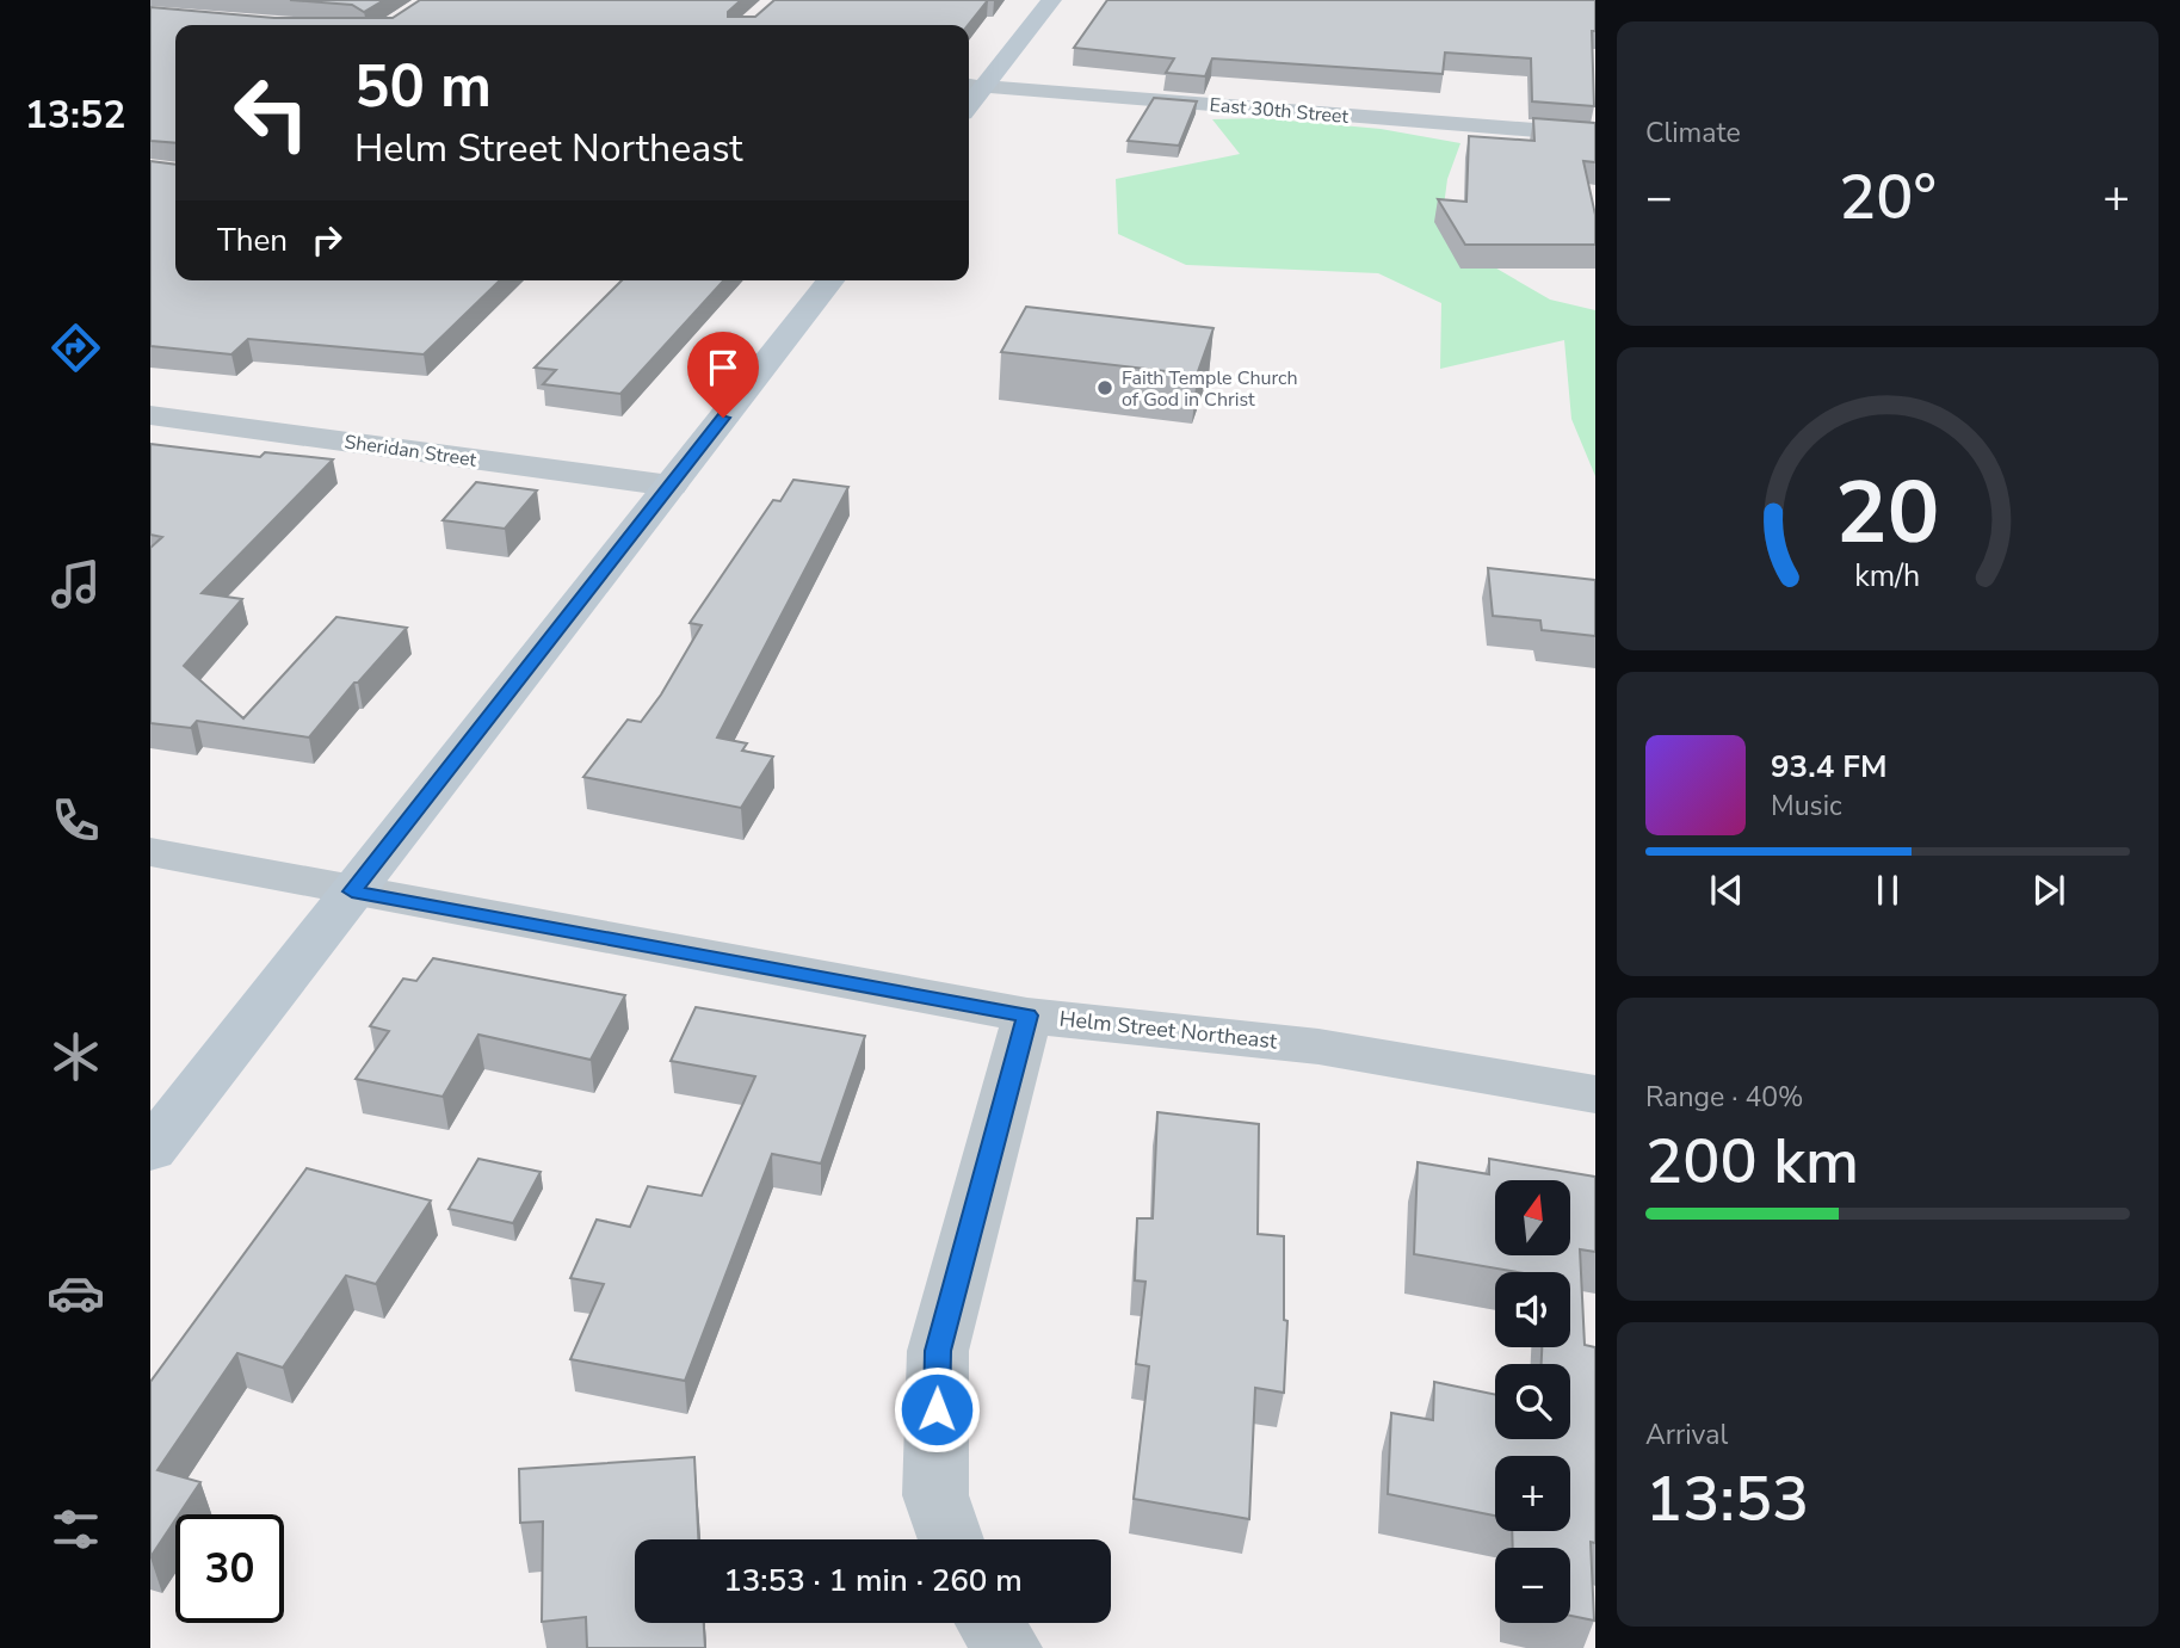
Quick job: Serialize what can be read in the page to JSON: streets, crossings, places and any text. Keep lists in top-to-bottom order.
{
  "streets": {
    "street": ["East 30th Street", "Sheridan Street", "Helm Street Northeast"]
  },
  "places": ["Faith Temple Church of God in Christ"],
  "north": "top",
  "page": {
    "tabs": "13:52",
    "tile": [
      "Climate",
      ["Range · 40%", "200 km"],
      ["Arrival", "13:53"]
    ],
    "turn": ["50 m", "Helm Street Northeast"],
    "heat": ["−", "20°", "+"],
    "then": "Then",
    "song": ["93.4 FM", "Music"],
    "map_buttons": ["+", "−"],
    "limit": "30",
    "trip": "13:53 · 1 min · 260 m",
    "gauge": ["20", "km/h"]
  }
}
